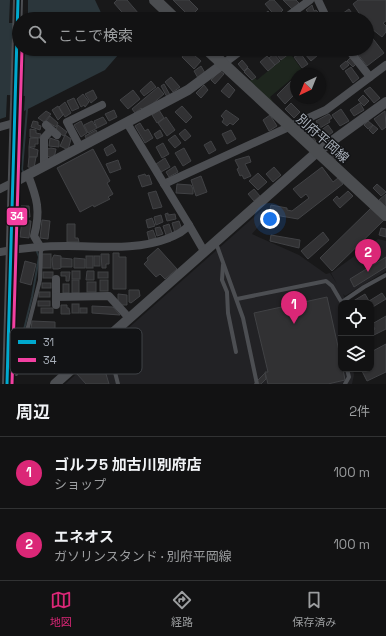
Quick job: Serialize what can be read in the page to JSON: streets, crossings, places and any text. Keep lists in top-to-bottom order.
{
  "streets": {
    "main road": ["別府平岡線"]
  },
  "lines": ["transit line 31", "transit line 34"],
  "legend": ["31", "34"],
  "north": "bottom left",
  "page": {
    "search": "ここで検索",
    "pins": ["2", "1"],
    "heading": ["周辺", "2件"],
    "list": [
      {
        "mark": "1",
        "name": "ゴルフ5 加古川別府店",
        "note": "ショップ",
        "value": "100 m"
      },
      {
        "mark": "2",
        "name": "エネオス",
        "note": "ガソリンスタンド · 別府平岡線",
        "value": "100 m"
      }
    ],
    "nav": ["地図", "経路", "保存済み"]
  }
}
